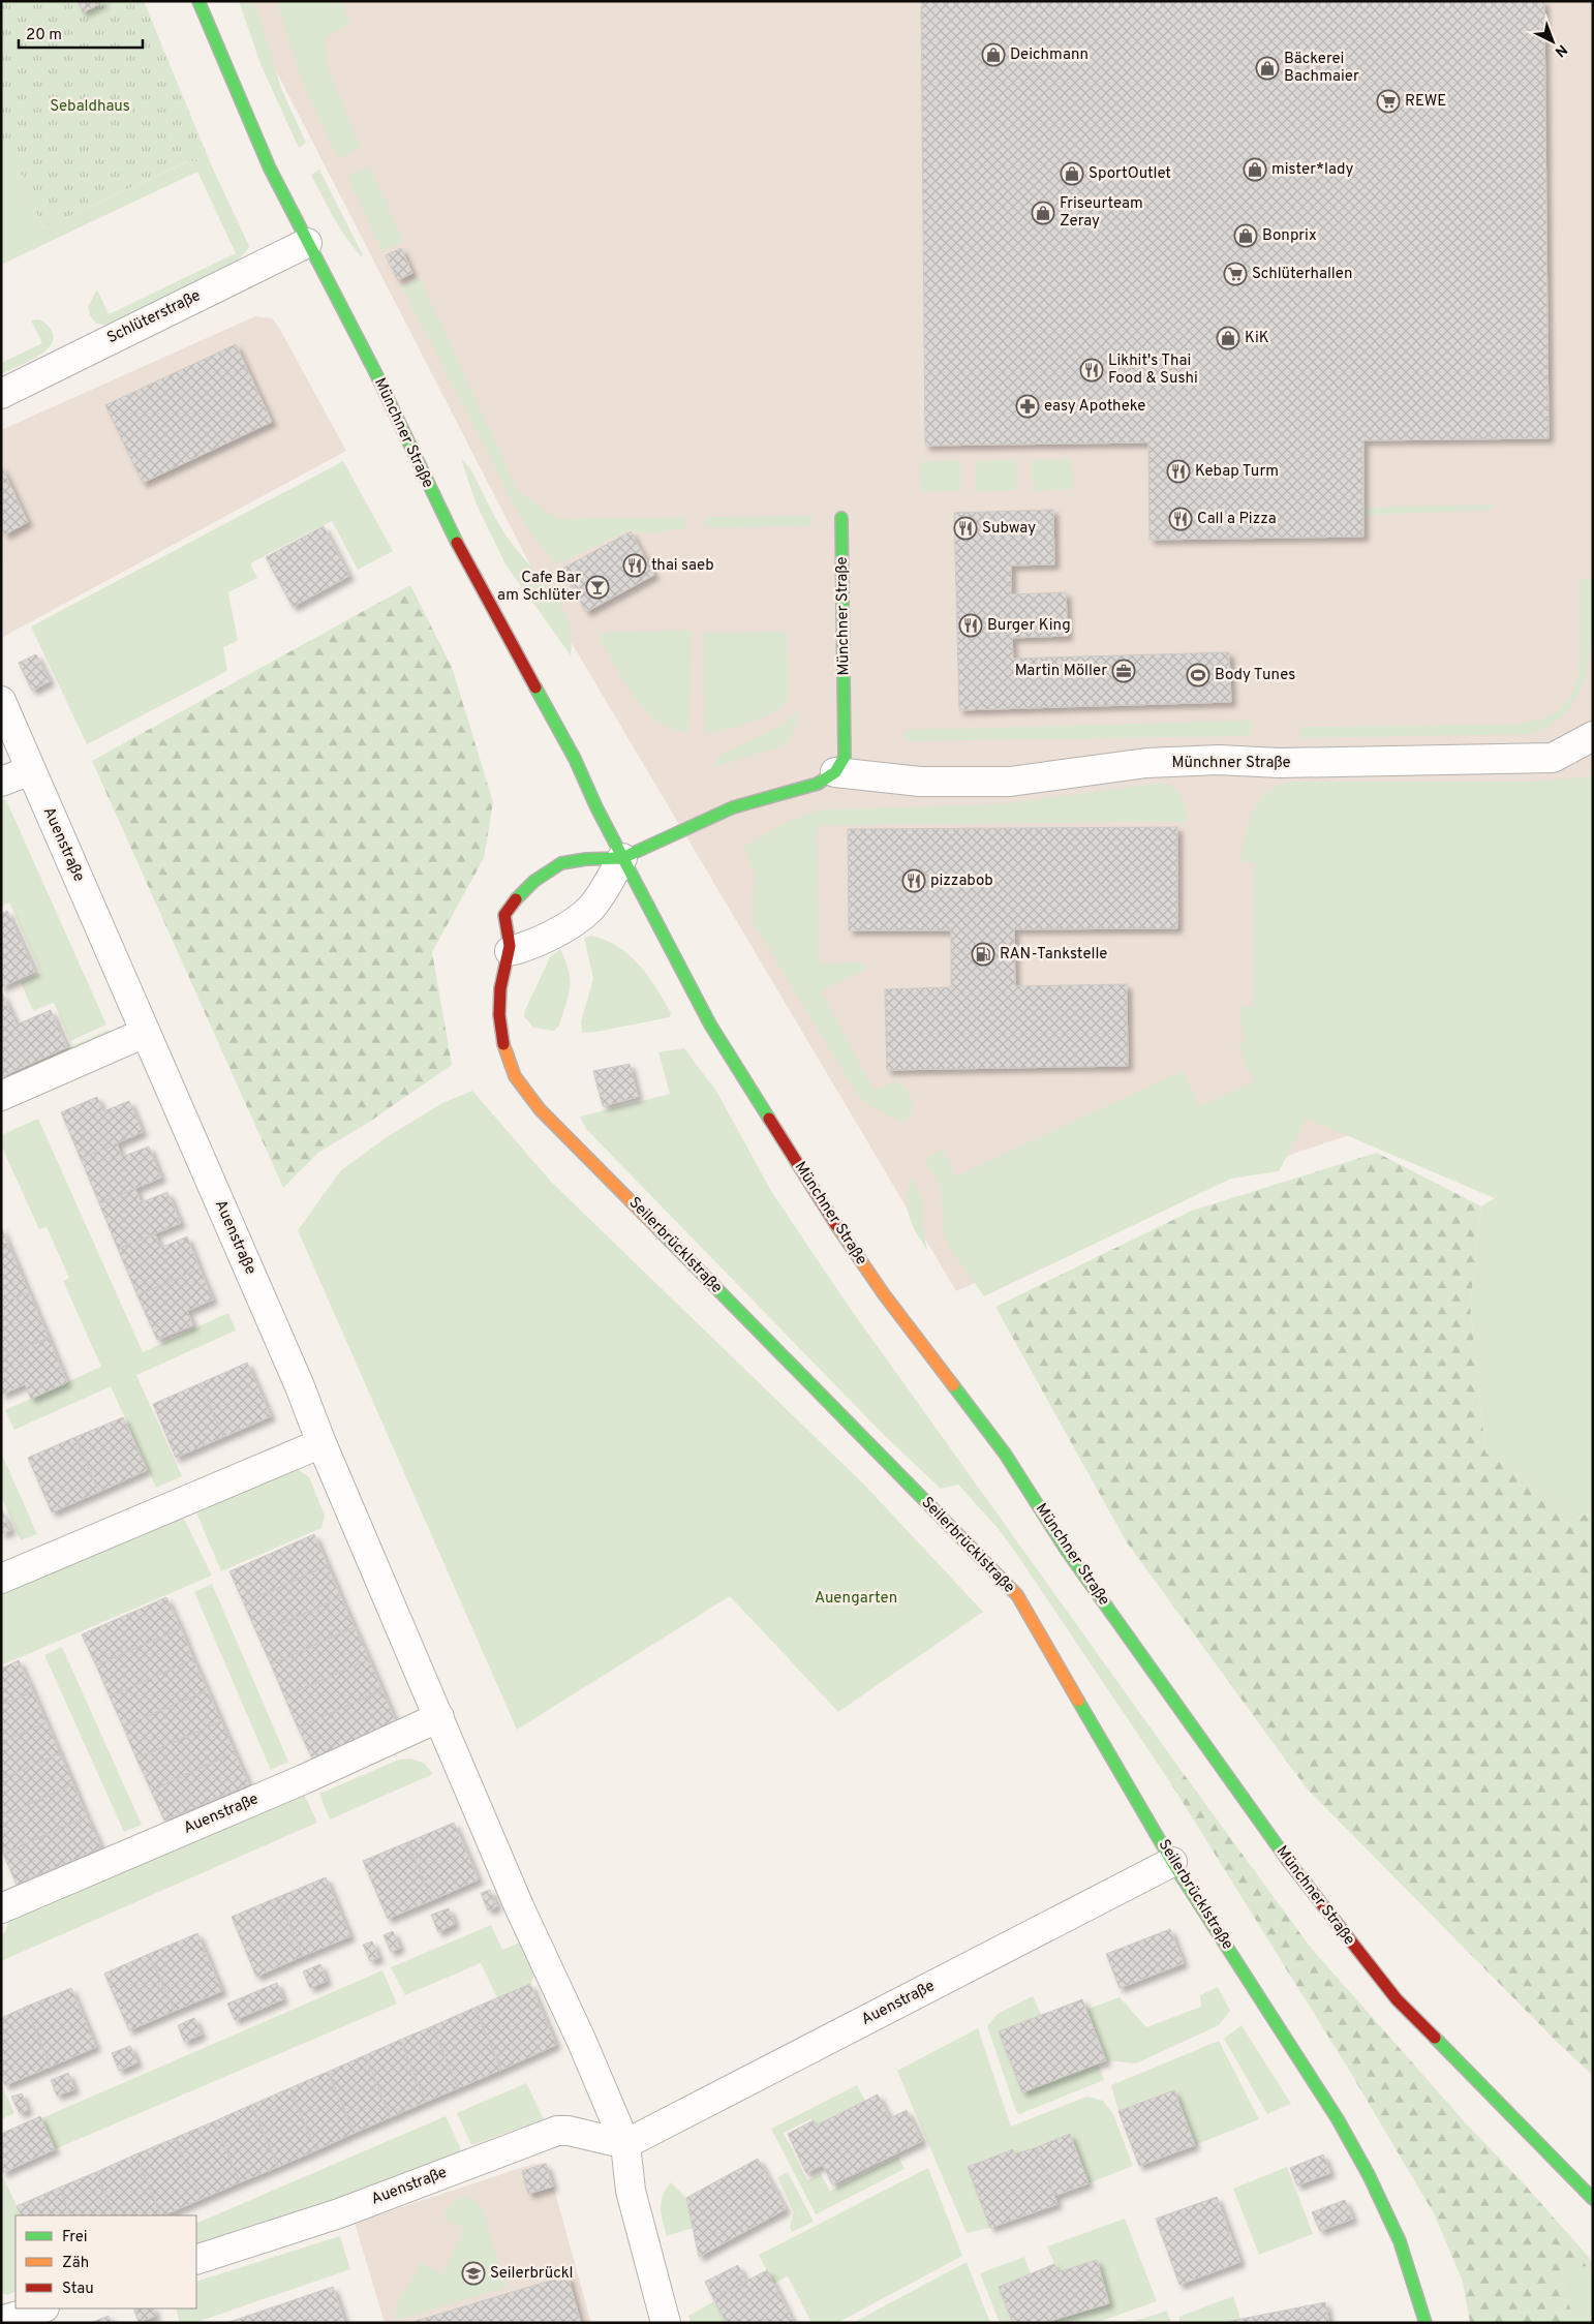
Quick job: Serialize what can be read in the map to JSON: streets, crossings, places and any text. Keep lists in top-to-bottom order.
{
  "streets": {
    "main road": ["Münchner Straße", "Seilerbrücklstraße"],
    "street": ["Schlüterstraße", "Auenstraße"]
  },
  "crossings": [
    ["Schlüterstraße", "Münchner Straße"],
    ["Münchner Straße", "Seilerbrücklstraße"],
    ["Auenstraße", "Seilerbrücklstraße"]
  ],
  "parks": ["Sebaldhaus", "Auengarten"],
  "places": {
    "shop": [
      "Deichmann",
      "Bäckerei Bachmaier",
      "mister*lady",
      "SportOutlet",
      "Friseurteam Zeray",
      "Bonprix",
      "KiK"
    ],
    "supermarket": ["REWE", "Schlüterhallen"],
    "restaurant": [
      "Likhit's Thai Food & Sushi",
      "Kebap Turm",
      "Call a Pizza",
      "Subway",
      "thai saeb",
      "Burger King",
      "pizzabob"
    ],
    "pharmacy": ["easy Apotheke"],
    "bar": ["Cafe Bar am Schlüter"],
    "office": ["Martin Möller"],
    "sports": ["Body Tunes"],
    "fuel station": ["RAN-Tankstelle"],
    "school or university": ["Seilerbrückl"]
  },
  "legend": ["Frei", "Zäh", "Stau"],
  "scale_bar": "20 m",
  "north": "bottom right"
}
